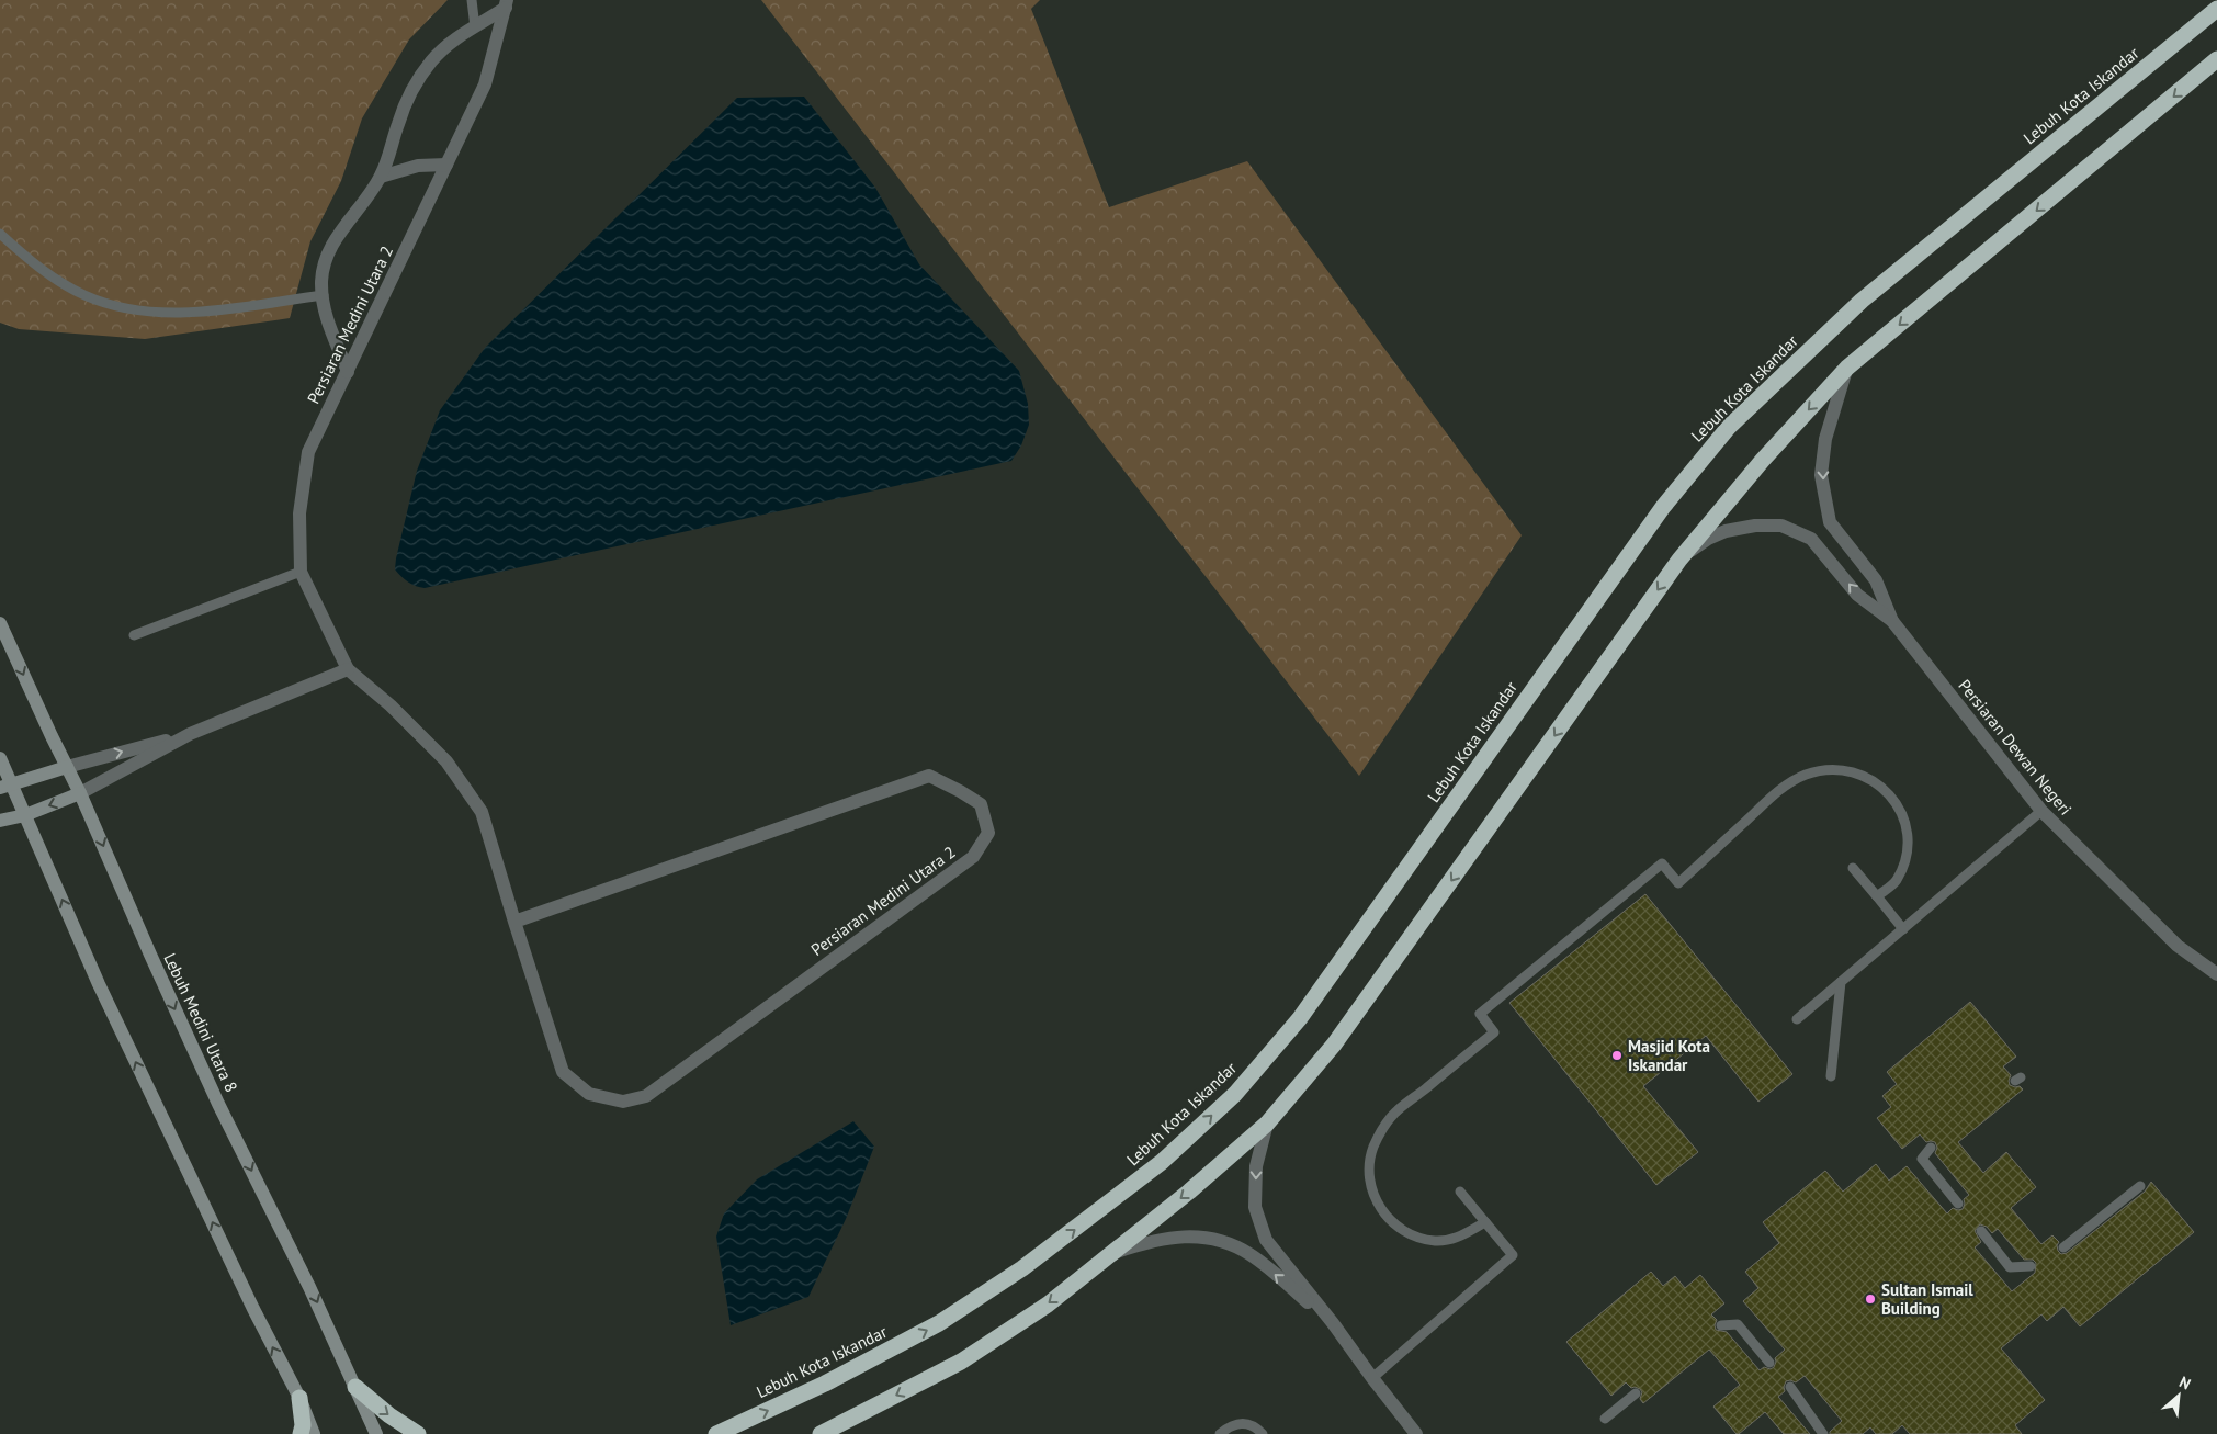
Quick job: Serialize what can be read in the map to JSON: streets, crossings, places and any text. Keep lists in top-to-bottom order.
{
  "streets": {
    "highway": ["Lebuh Kota Iskandar"],
    "street": ["Persiaran Medini Utara 2", "Persiaran Dewan Negeri", "Lebuh Medini Utara 8"]
  },
  "places": ["Masjid Kota Iskandar", "Sultan Ismail Building"],
  "north": "top right"
}
